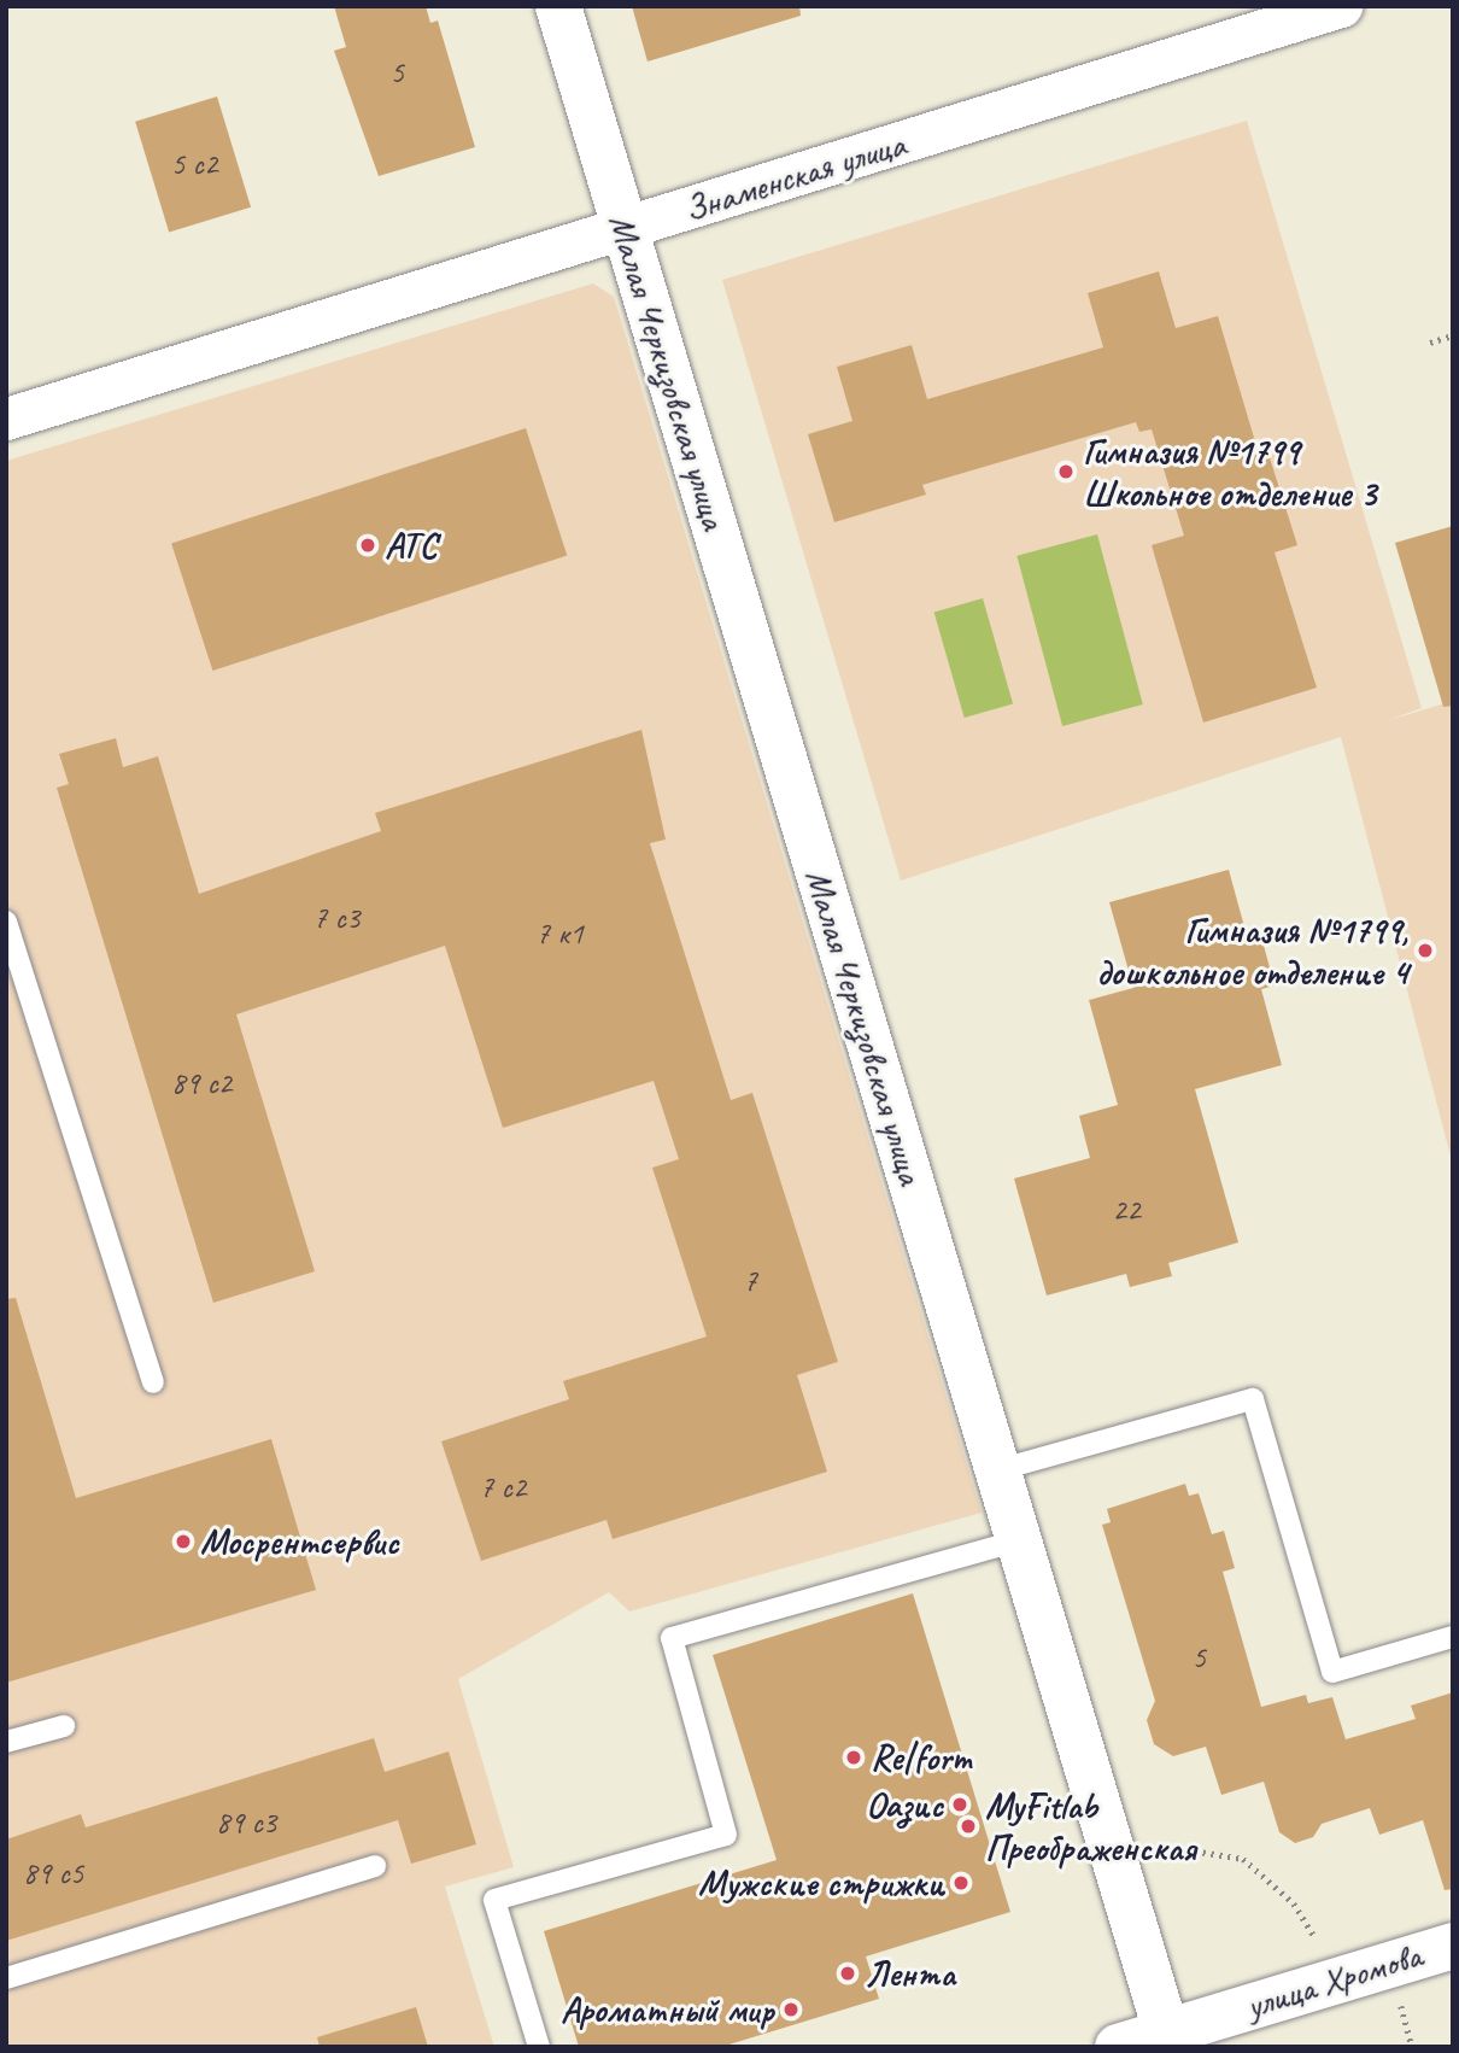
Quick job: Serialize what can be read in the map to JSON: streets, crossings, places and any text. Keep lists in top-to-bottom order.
{
  "streets": {
    "street": ["Знаменская улица", "Малая Черкизовская улица", "улица Хромова"]
  },
  "crossings": [
    ["Знаменская улица", "Малая Черкизовская улица"],
    ["Малая Черкизовская улица", "улица Хромова"]
  ],
  "places": [
    "Гимназия №1799 Школьное отделение 3",
    "АТС",
    "Гимназия №1799, дошкольное отделение 4",
    "Мосрентсервис",
    "Re|form",
    "Оазис",
    "MyFitlab Преображенская",
    "Мужские стрижки",
    "Лента",
    "Ароматный мир"
  ],
  "house_numbers": [
    "5",
    "5 с2",
    "7 с3",
    "7 к1",
    "89 с2",
    "22",
    "7",
    "7 с2",
    "5",
    "89 c3",
    "89 с5"
  ]
}
